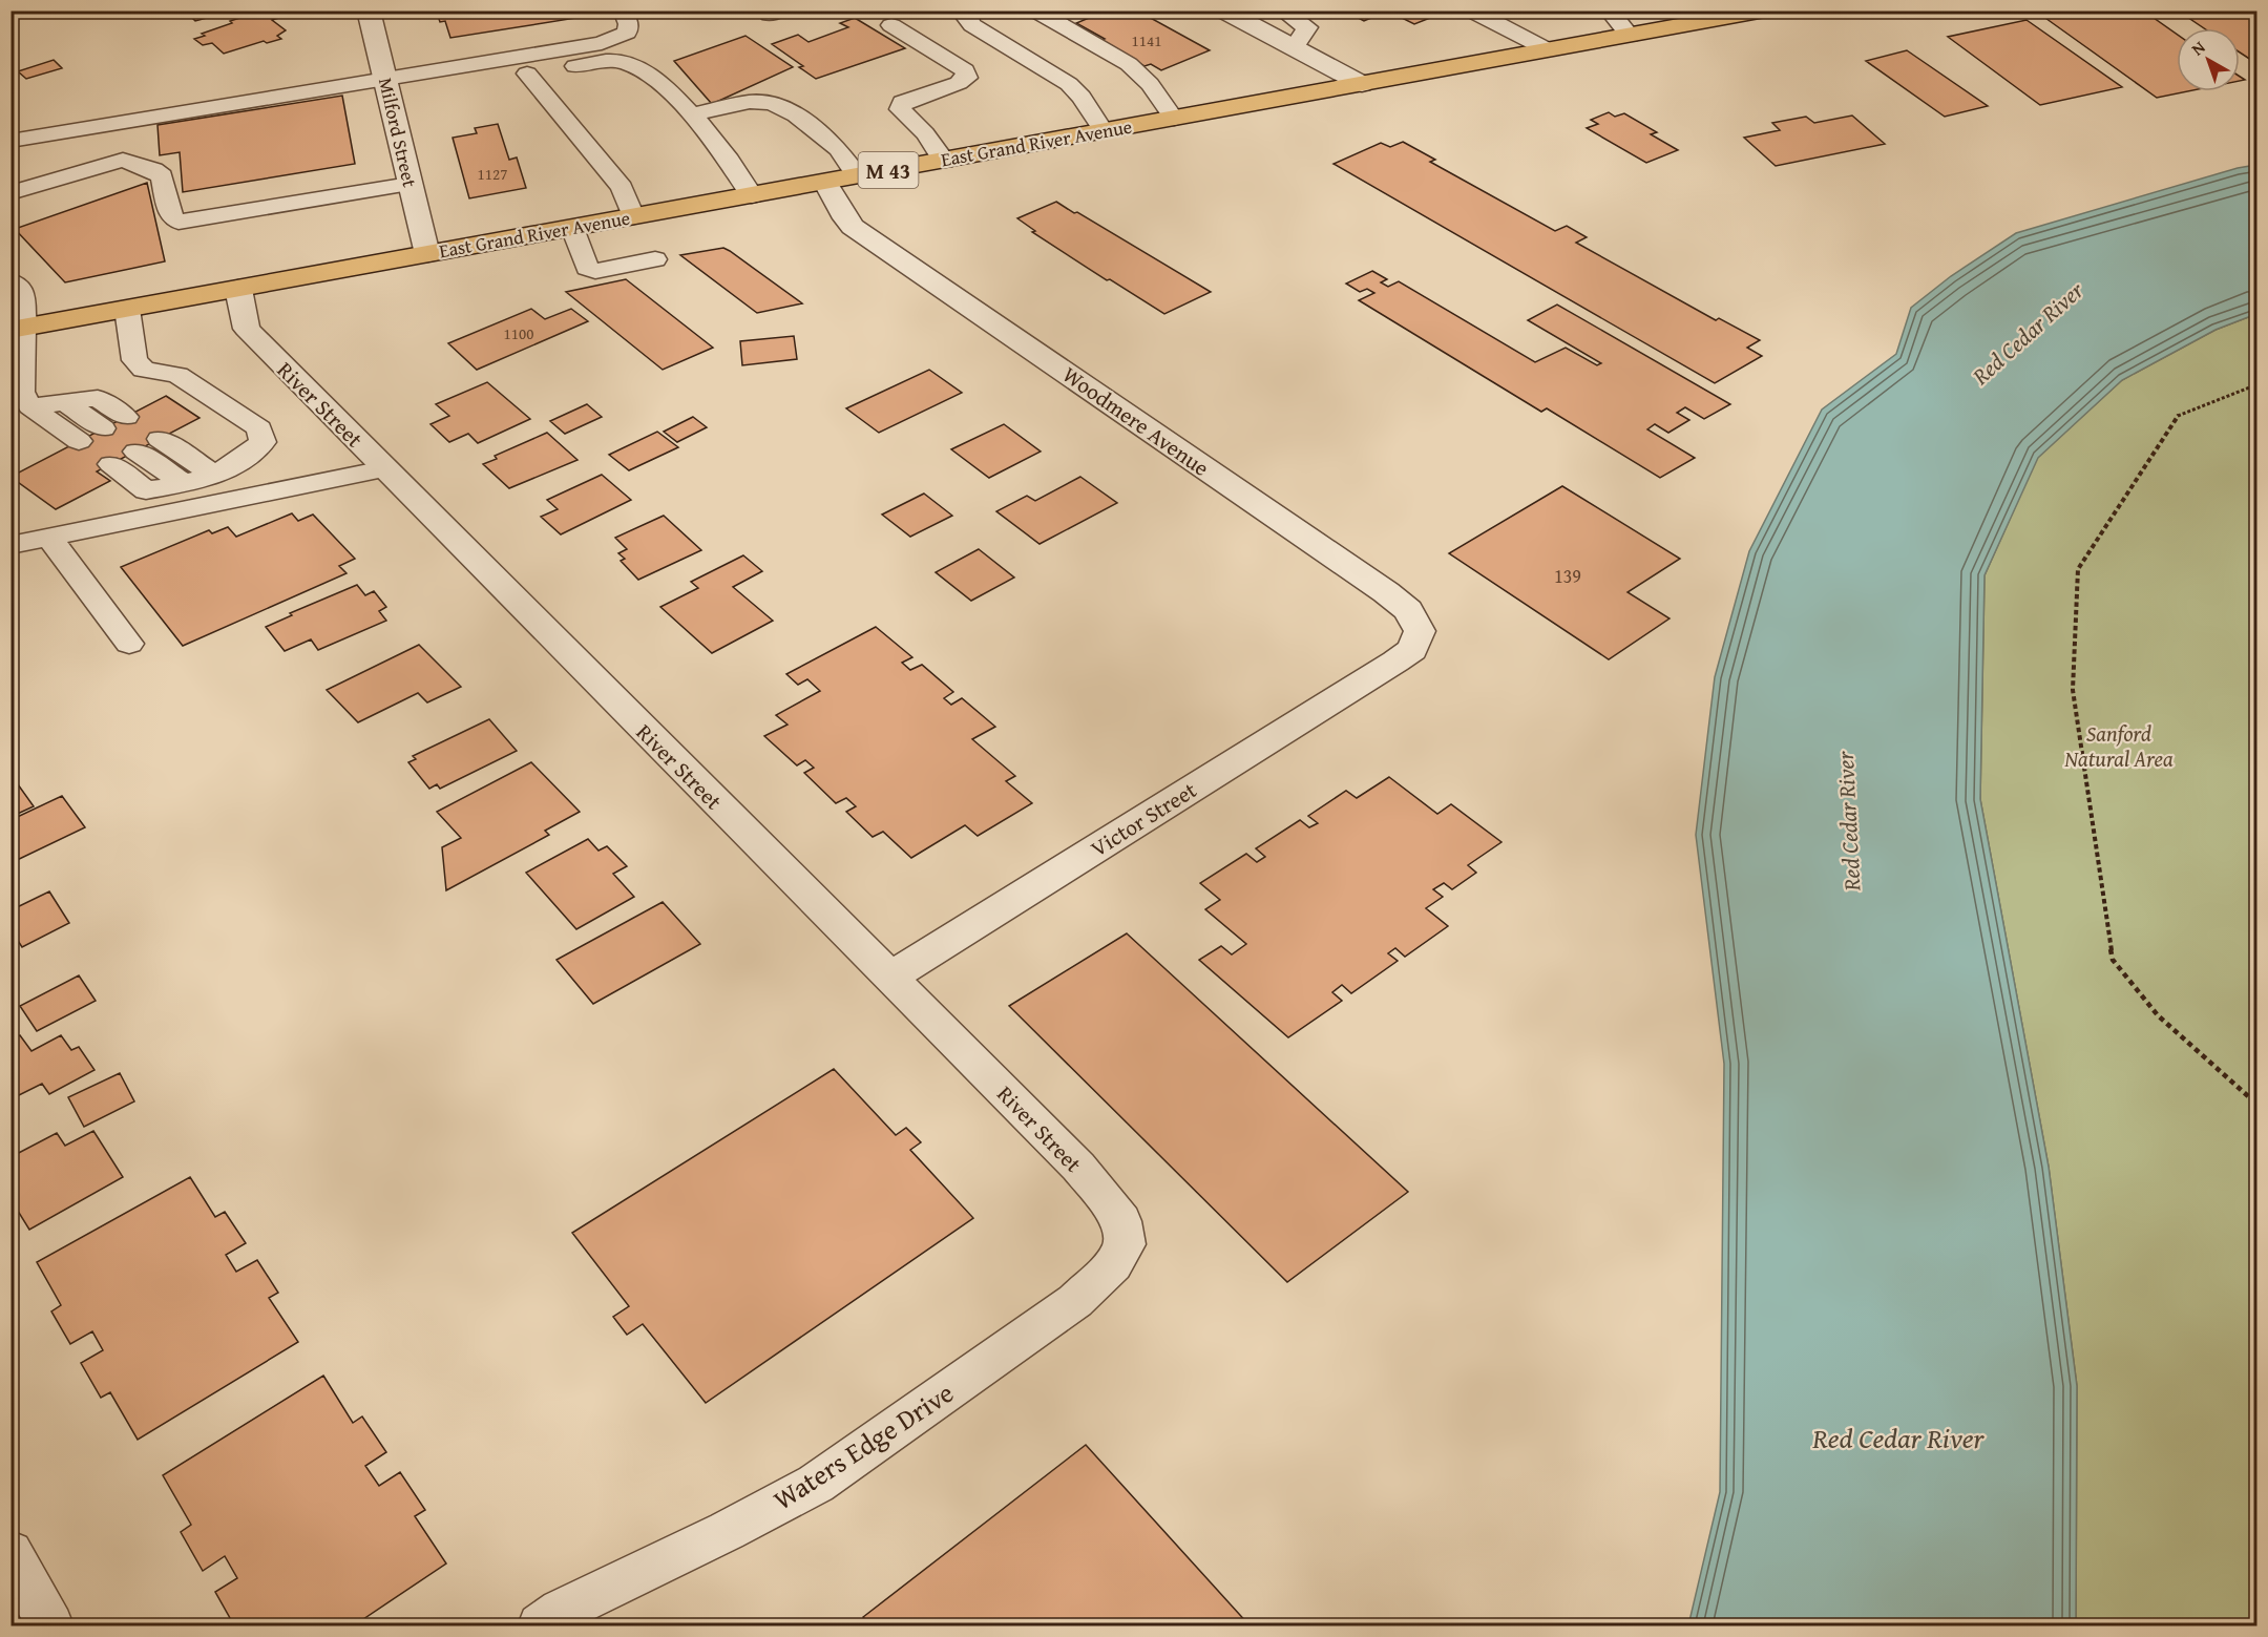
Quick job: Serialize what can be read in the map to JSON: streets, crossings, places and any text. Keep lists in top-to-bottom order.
{
  "streets": {
    "main road": ["East Grand River Avenue", "M 43"],
    "street": [
      "Milford Street",
      "River Street",
      "Woodmere Avenue",
      "Victor Street",
      "Waters Edge Drive"
    ]
  },
  "crossings": [
    ["Milford Street", "East Grand River Avenue"],
    ["East Grand River Avenue", "River Street"],
    ["East Grand River Avenue", "Woodmere Avenue"],
    ["River Street", "Victor Street"],
    ["River Street", "Waters Edge Drive"],
    ["Woodmere Avenue", "Victor Street"]
  ],
  "water": ["Red Cedar River"],
  "parks": ["Sanford Natural Area"],
  "house_numbers": [
    "1141",
    "1127",
    "1100",
    "139"
  ],
  "north": "top left"
}
